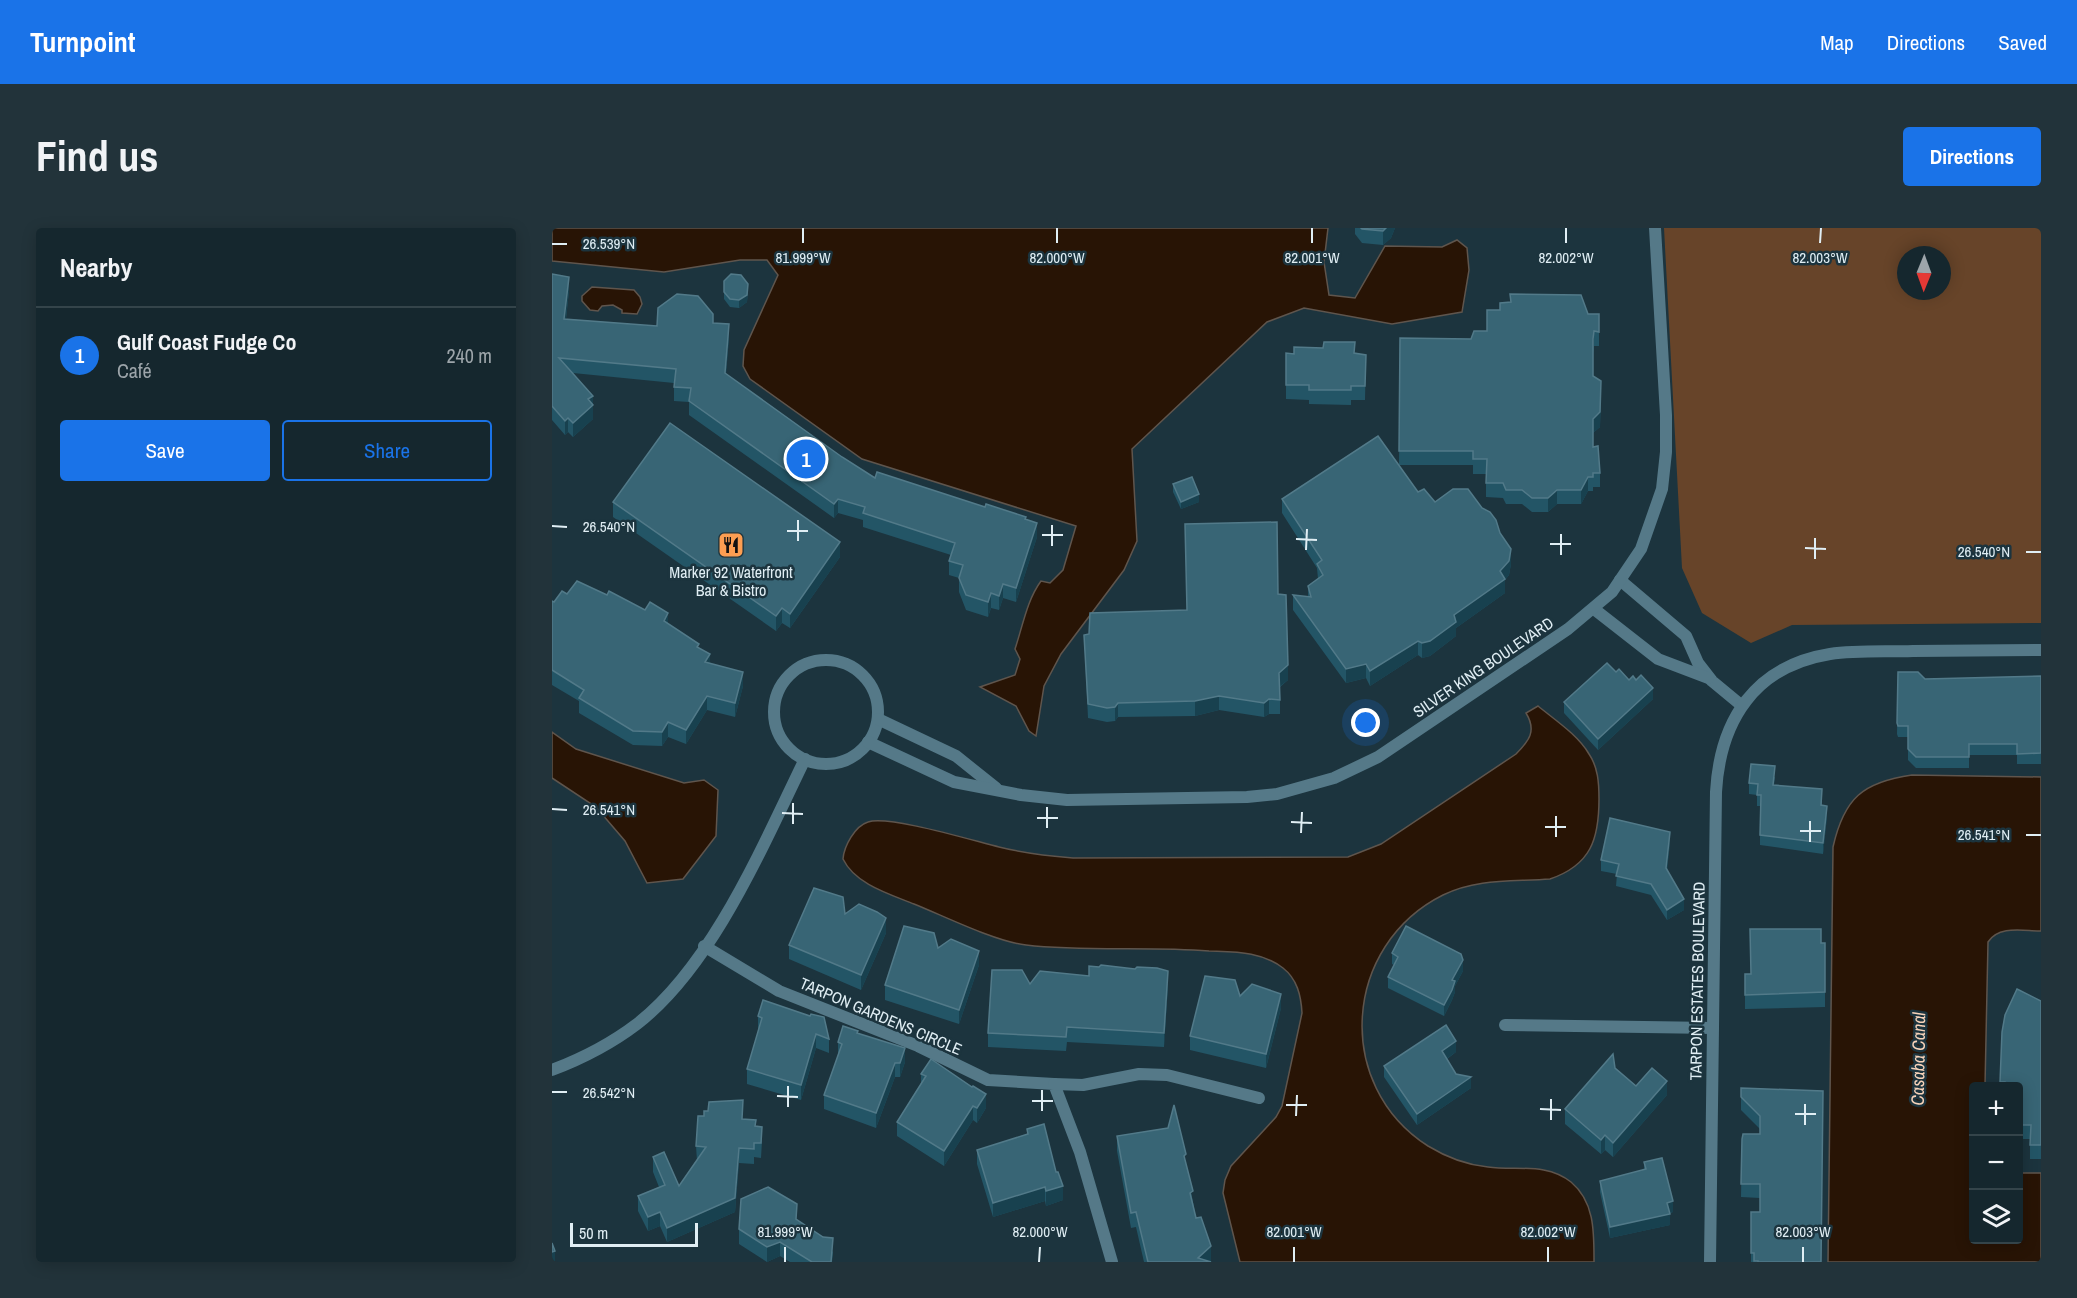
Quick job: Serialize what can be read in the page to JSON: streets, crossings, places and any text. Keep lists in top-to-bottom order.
{
  "streets": {
    "street": ["SILVER KING BOULEVARD", "TARPON ESTATES BOULEVARD", "TARPON GARDENS CIRCLE"]
  },
  "water": ["Casaba Canal"],
  "places": {
    "restaurant": ["Marker 92 Waterfront Bar & Bistro"]
  },
  "scale_bar": "50 m",
  "north": "bottom",
  "page": {
    "header": "Turnpoint",
    "nav": ["Map", "Directions", "Saved"],
    "buttons": [
      "Directions",
      ["Save", "Share"]
    ],
    "title": "Find us",
    "heading": "Nearby",
    "list": [
      {
        "mark": "1",
        "name": "Gulf Coast Fudge Co",
        "note": "Café",
        "value": "240 m"
      }
    ],
    "pins": "1",
    "map_buttons": ["+", "−"],
    "scale": "50 m"
  },
  "coordinates": [
    "26.539°N",
    "81.999°W",
    "82.000°W",
    "82.001°W",
    "82.002°W",
    "82.003°W",
    "26.540°N",
    "26.541°N",
    "26.542°N"
  ]
}
